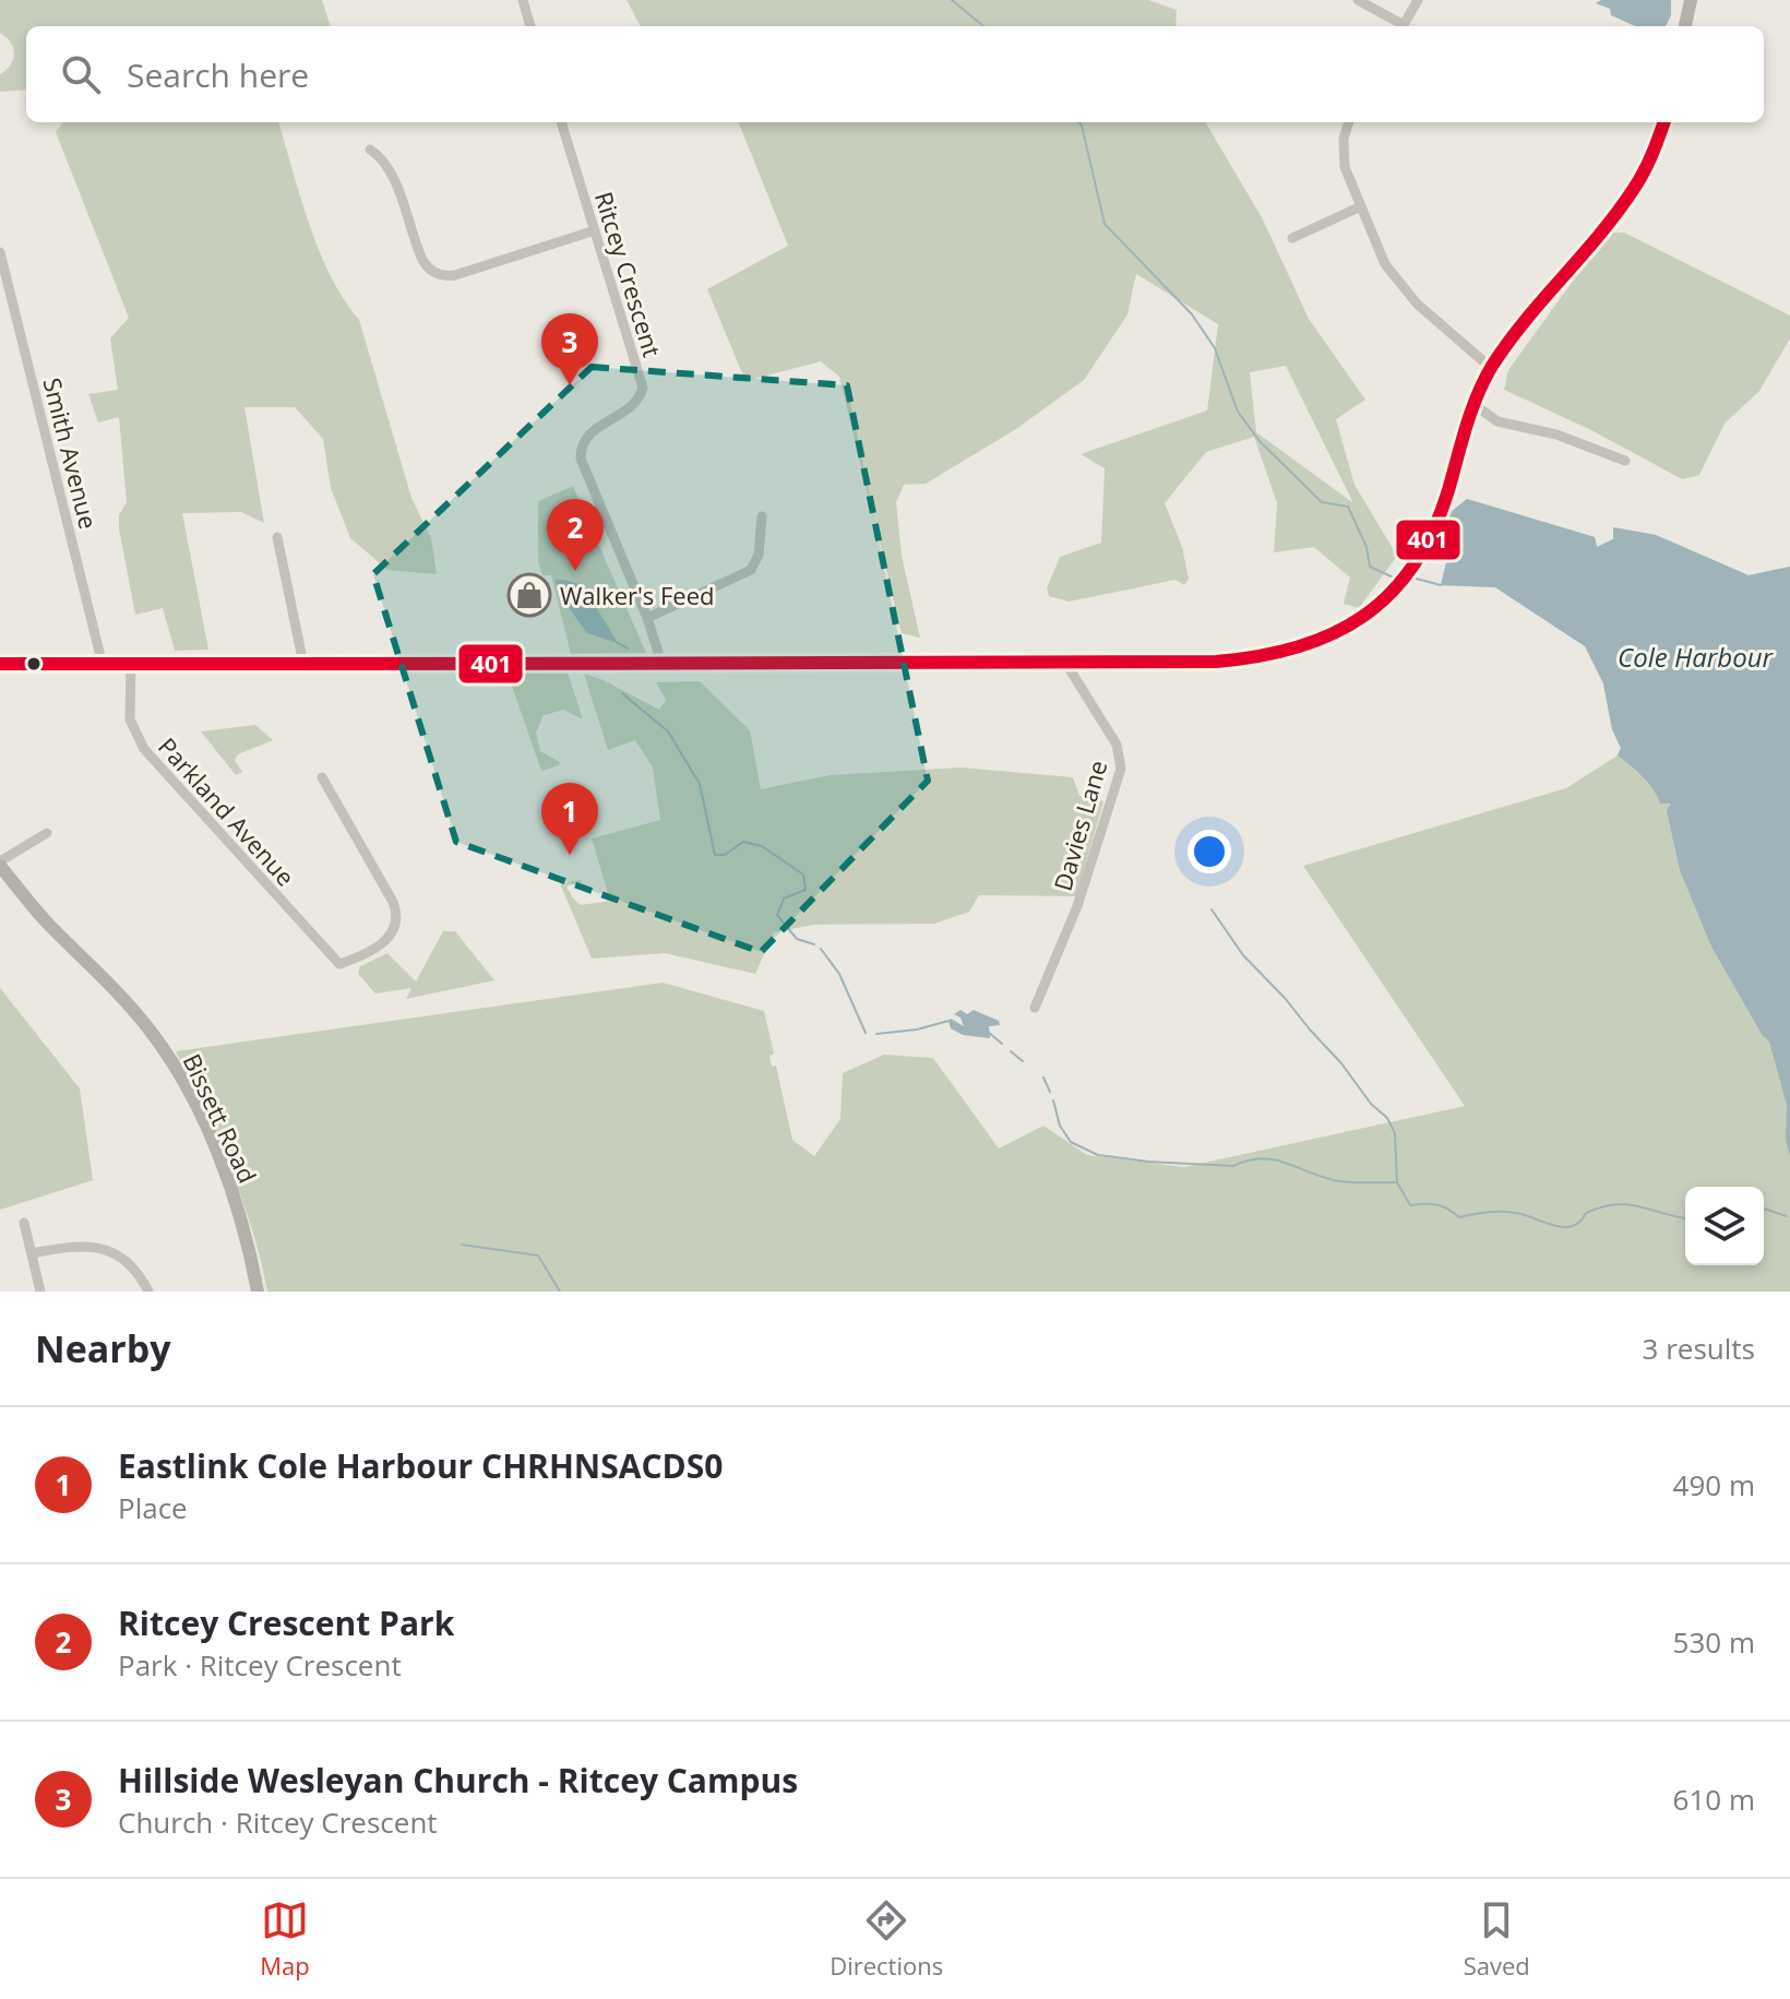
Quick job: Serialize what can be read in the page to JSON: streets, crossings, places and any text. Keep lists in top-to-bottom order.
{
  "streets": {
    "main road": ["Bissett Road"],
    "street": [
      "Ritcey Crescent",
      "Smith Avenue",
      "Parkland Avenue",
      "Davies Lane"
    ]
  },
  "water": ["Cole Harbour"],
  "places": {
    "shop": ["Walker's Feed"]
  },
  "lines": ["transit line 401"],
  "page": {
    "search": "Search here",
    "pins": ["3", "2", "1"],
    "heading": ["Nearby", "3 results"],
    "list": [
      {
        "mark": "1",
        "name": "Eastlink Cole Harbour CHRHNSACDS0",
        "note": "Place",
        "value": "490 m"
      },
      {
        "mark": "2",
        "name": "Ritcey Crescent Park",
        "note": "Park · Ritcey Crescent",
        "value": "530 m"
      },
      {
        "mark": "3",
        "name": "Hillside Wesleyan Church - Ritcey Campus",
        "note": "Church · Ritcey Crescent",
        "value": "610 m"
      }
    ],
    "nav": ["Map", "Directions", "Saved"]
  }
}
